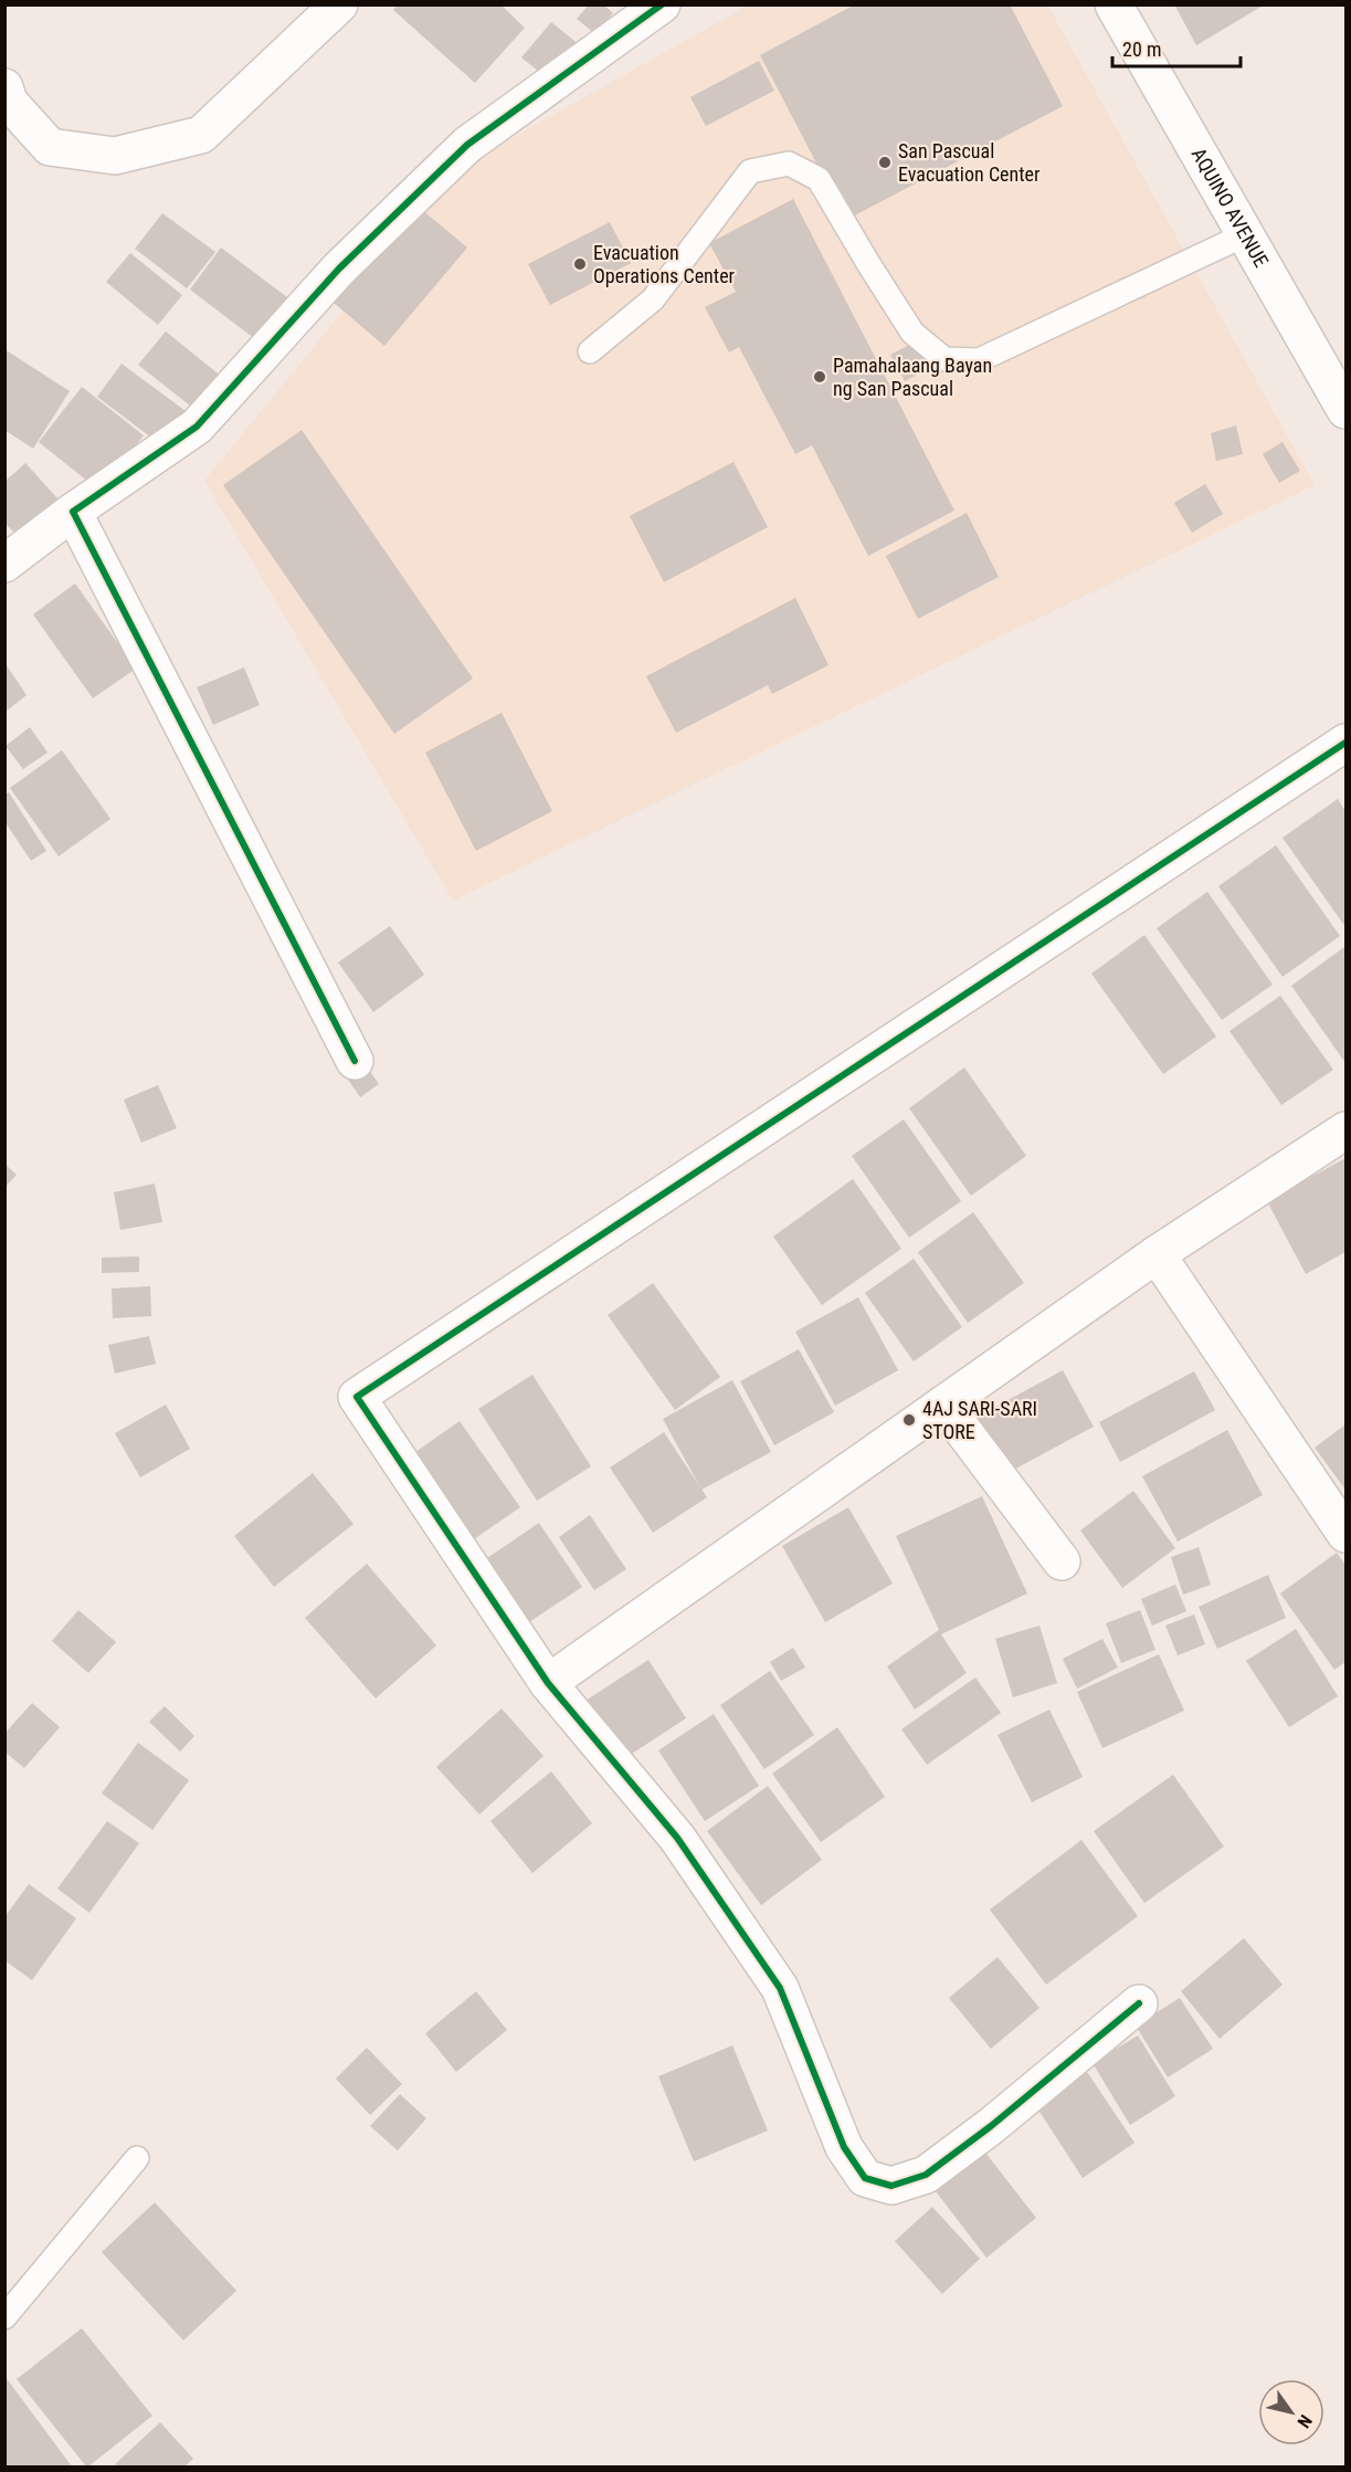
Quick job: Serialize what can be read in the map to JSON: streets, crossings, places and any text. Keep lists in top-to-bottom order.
{
  "streets": {
    "street": ["AQUINO AVENUE"]
  },
  "places": [
    "San Pascual Evacuation Center",
    "Evacuation Operations Center",
    "Pamahalaang Bayan ng San Pascual",
    "4AJ SARI-SARI STORE"
  ],
  "scale_bar": "20 m",
  "north": "bottom right"
}
